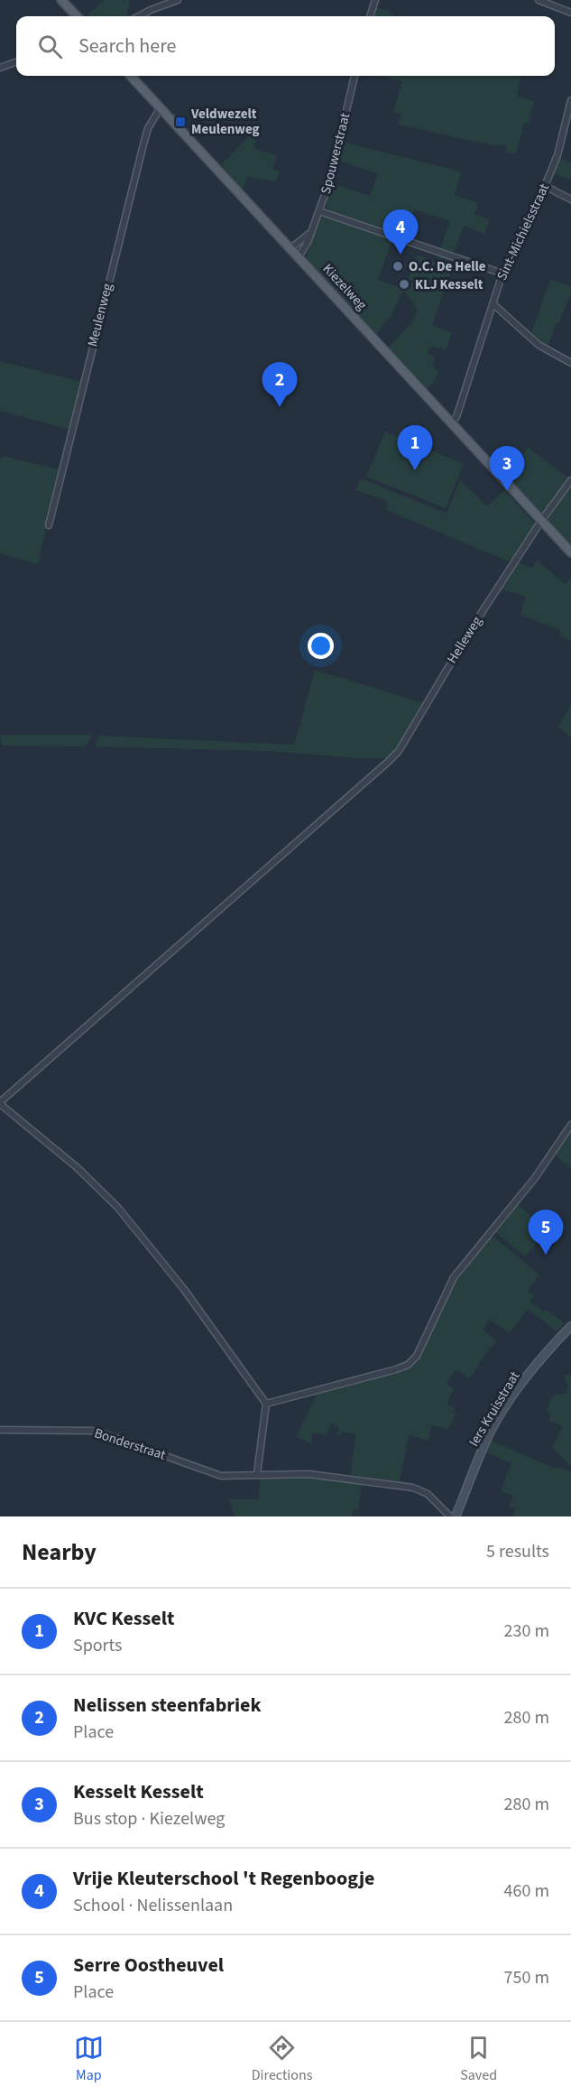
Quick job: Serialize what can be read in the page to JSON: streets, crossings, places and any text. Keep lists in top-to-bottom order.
{
  "streets": {
    "main road": ["Kiezelweg"],
    "street": [
      "Spouwerstraat",
      "Sint-Michielsstraat",
      "Meulenweg",
      "Helleweg",
      "Iers Kruisstraat",
      "Bonderstraat"
    ]
  },
  "crossings": [
    ["Spouwerstraat", "Kiezelweg"],
    ["Sint-Michielsstraat", "Kiezelweg"],
    ["Kiezelweg", "Meulenweg"],
    ["Kiezelweg", "Helleweg"]
  ],
  "places": {
    "transit": ["Veldwezelt Meulenweg"],
    "other": ["O.C. De Helle", "KLJ Kesselt"]
  },
  "page": {
    "search": "Search here",
    "pins": [
      "4",
      "2",
      "1",
      "3",
      "5"
    ],
    "heading": ["Nearby", "5 results"],
    "list": [
      {
        "mark": "1",
        "name": "KVC Kesselt",
        "note": "Sports",
        "value": "230 m"
      },
      {
        "mark": "2",
        "name": "Nelissen steenfabriek",
        "note": "Place",
        "value": "280 m"
      },
      {
        "mark": "3",
        "name": "Kesselt Kesselt",
        "note": "Bus stop · Kiezelweg",
        "value": "280 m"
      },
      {
        "mark": "4",
        "name": "Vrije Kleuterschool 't Regenboogje",
        "note": "School · Nelissenlaan",
        "value": "460 m"
      },
      {
        "mark": "5",
        "name": "Serre Oostheuvel",
        "note": "Place",
        "value": "750 m"
      }
    ],
    "nav": ["Map", "Directions", "Saved"]
  }
}
